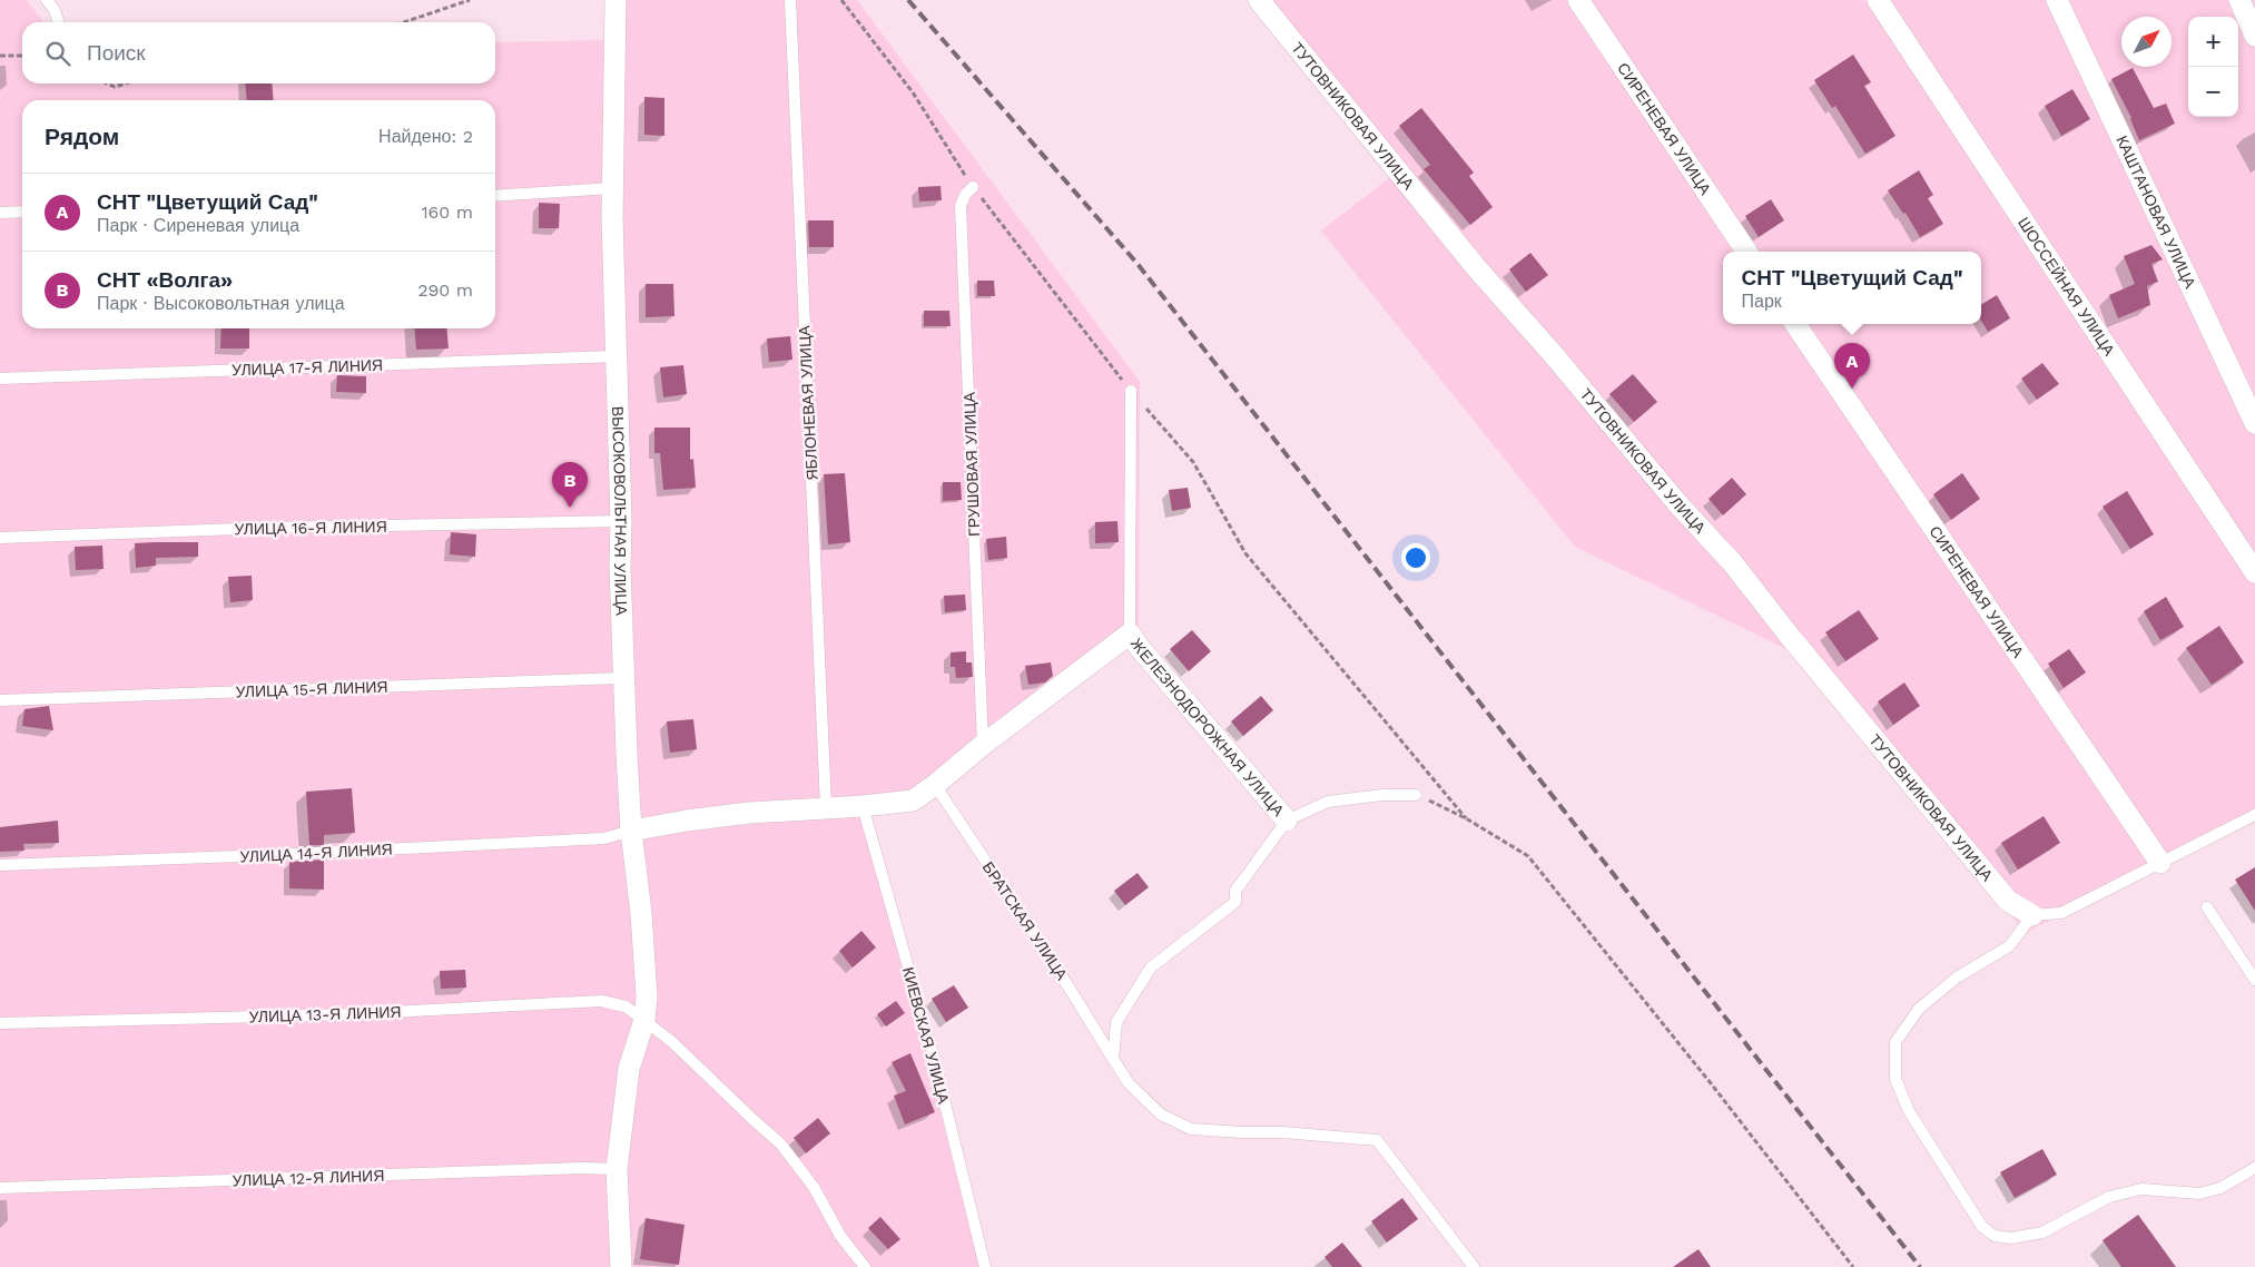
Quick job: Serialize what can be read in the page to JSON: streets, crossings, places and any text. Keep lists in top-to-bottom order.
{
  "streets": {
    "street": [
      "ТУТОВНИКОВАЯ УЛИЦА",
      "СИРЕНЕВАЯ УЛИЦА",
      "КАШТАНОВАЯ УЛИЦА",
      "ШОССЕЙНАЯ УЛИЦА",
      "ВЫСОКОВОЛЬТНАЯ УЛИЦА",
      "ЖЕЛЕЗНОДОРОЖНАЯ УЛИЦА"
    ],
    "lane": [
      "УЛИЦА 17-Я ЛИНИЯ",
      "ЯБЛОНЕВАЯ УЛИЦА",
      "ГРУШОВАЯ УЛИЦА",
      "УЛИЦА 16-Я ЛИНИЯ",
      "УЛИЦА 15-Я ЛИНИЯ",
      "УЛИЦА 14-Я ЛИНИЯ",
      "БРАТСКАЯ УЛИЦА",
      "УЛИЦА 13-Я ЛИНИЯ",
      "КИЕВСКАЯ УЛИЦА",
      "УЛИЦА 12-Я ЛИНИЯ"
    ]
  },
  "crossings": [
    ["УЛИЦА 17-Я ЛИНИЯ", "ВЫСОКОВОЛЬТНАЯ УЛИЦА"],
    ["ВЫСОКОВОЛЬТНАЯ УЛИЦА", "УЛИЦА 16-Я ЛИНИЯ"],
    ["ВЫСОКОВОЛЬТНАЯ УЛИЦА", "УЛИЦА 15-Я ЛИНИЯ"],
    ["ВЫСОКОВОЛЬТНАЯ УЛИЦА", "УЛИЦА 14-Я ЛИНИЯ"],
    ["ВЫСОКОВОЛЬТНАЯ УЛИЦА", "УЛИЦА 13-Я ЛИНИЯ"],
    ["ВЫСОКОВОЛЬТНАЯ УЛИЦА", "УЛИЦА 12-Я ЛИНИЯ"]
  ],
  "north": "top right",
  "page": {
    "map_buttons": ["+", "−"],
    "search": "Поиск",
    "heading": ["Рядом", "Найдено: 2"],
    "list": [
      {
        "mark": "A",
        "name": "СНТ \"Цветущий Сад\"",
        "note": "Парк · Сиреневая улица",
        "value": "160 m"
      },
      {
        "mark": "B",
        "name": "СНТ «Волга»",
        "note": "Парк · Высоковольтная улица",
        "value": "290 m"
      }
    ],
    "popup": ["СНТ \"Цветущий Сад\"", "Парк"],
    "pins": ["A", "B"]
  }
}
